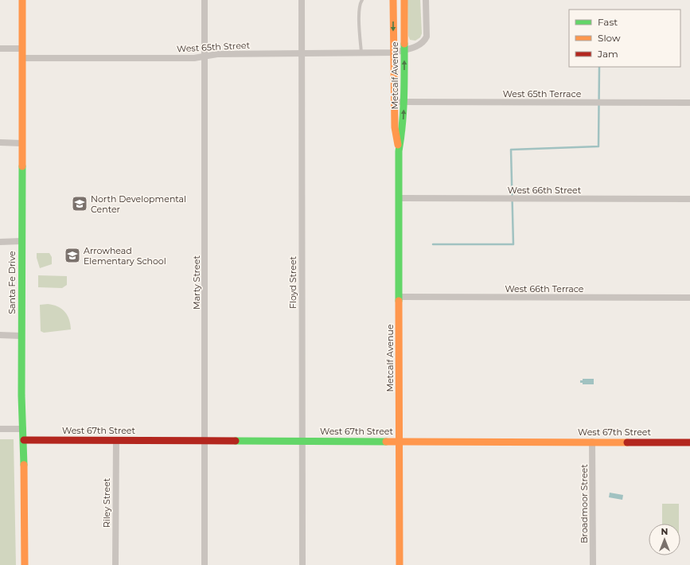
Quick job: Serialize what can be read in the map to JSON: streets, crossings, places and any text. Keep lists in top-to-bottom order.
{
  "streets": {
    "street": [
      "West 65th Street",
      "Metcalf Avenue",
      "West 65th Terrace",
      "West 66th Street",
      "Santa Fe Drive",
      "Marty Street",
      "Floyd Street",
      "West 66th Terrace",
      "West 67th Street",
      "Riley Street",
      "Broadmoor Street"
    ]
  },
  "crossings": [
    ["West 65th Street", "Metcalf Avenue"],
    ["West 65th Street", "Santa Fe Drive"],
    ["West 65th Street", "Marty Street"],
    ["West 65th Street", "Floyd Street"],
    ["Metcalf Avenue", "West 65th Terrace"],
    ["Metcalf Avenue", "West 66th Street"],
    ["Metcalf Avenue", "West 66th Terrace"],
    ["Metcalf Avenue", "West 67th Street"],
    ["Santa Fe Drive", "West 67th Street"],
    ["Marty Street", "West 67th Street"],
    ["Floyd Street", "West 67th Street"],
    ["West 67th Street", "Riley Street"],
    ["West 67th Street", "Broadmoor Street"]
  ],
  "places": {
    "school or university": ["North Developmental Center", "Arrowhead Elementary School"]
  },
  "legend": ["Fast", "Slow", "Jam"],
  "north": "top"
}
